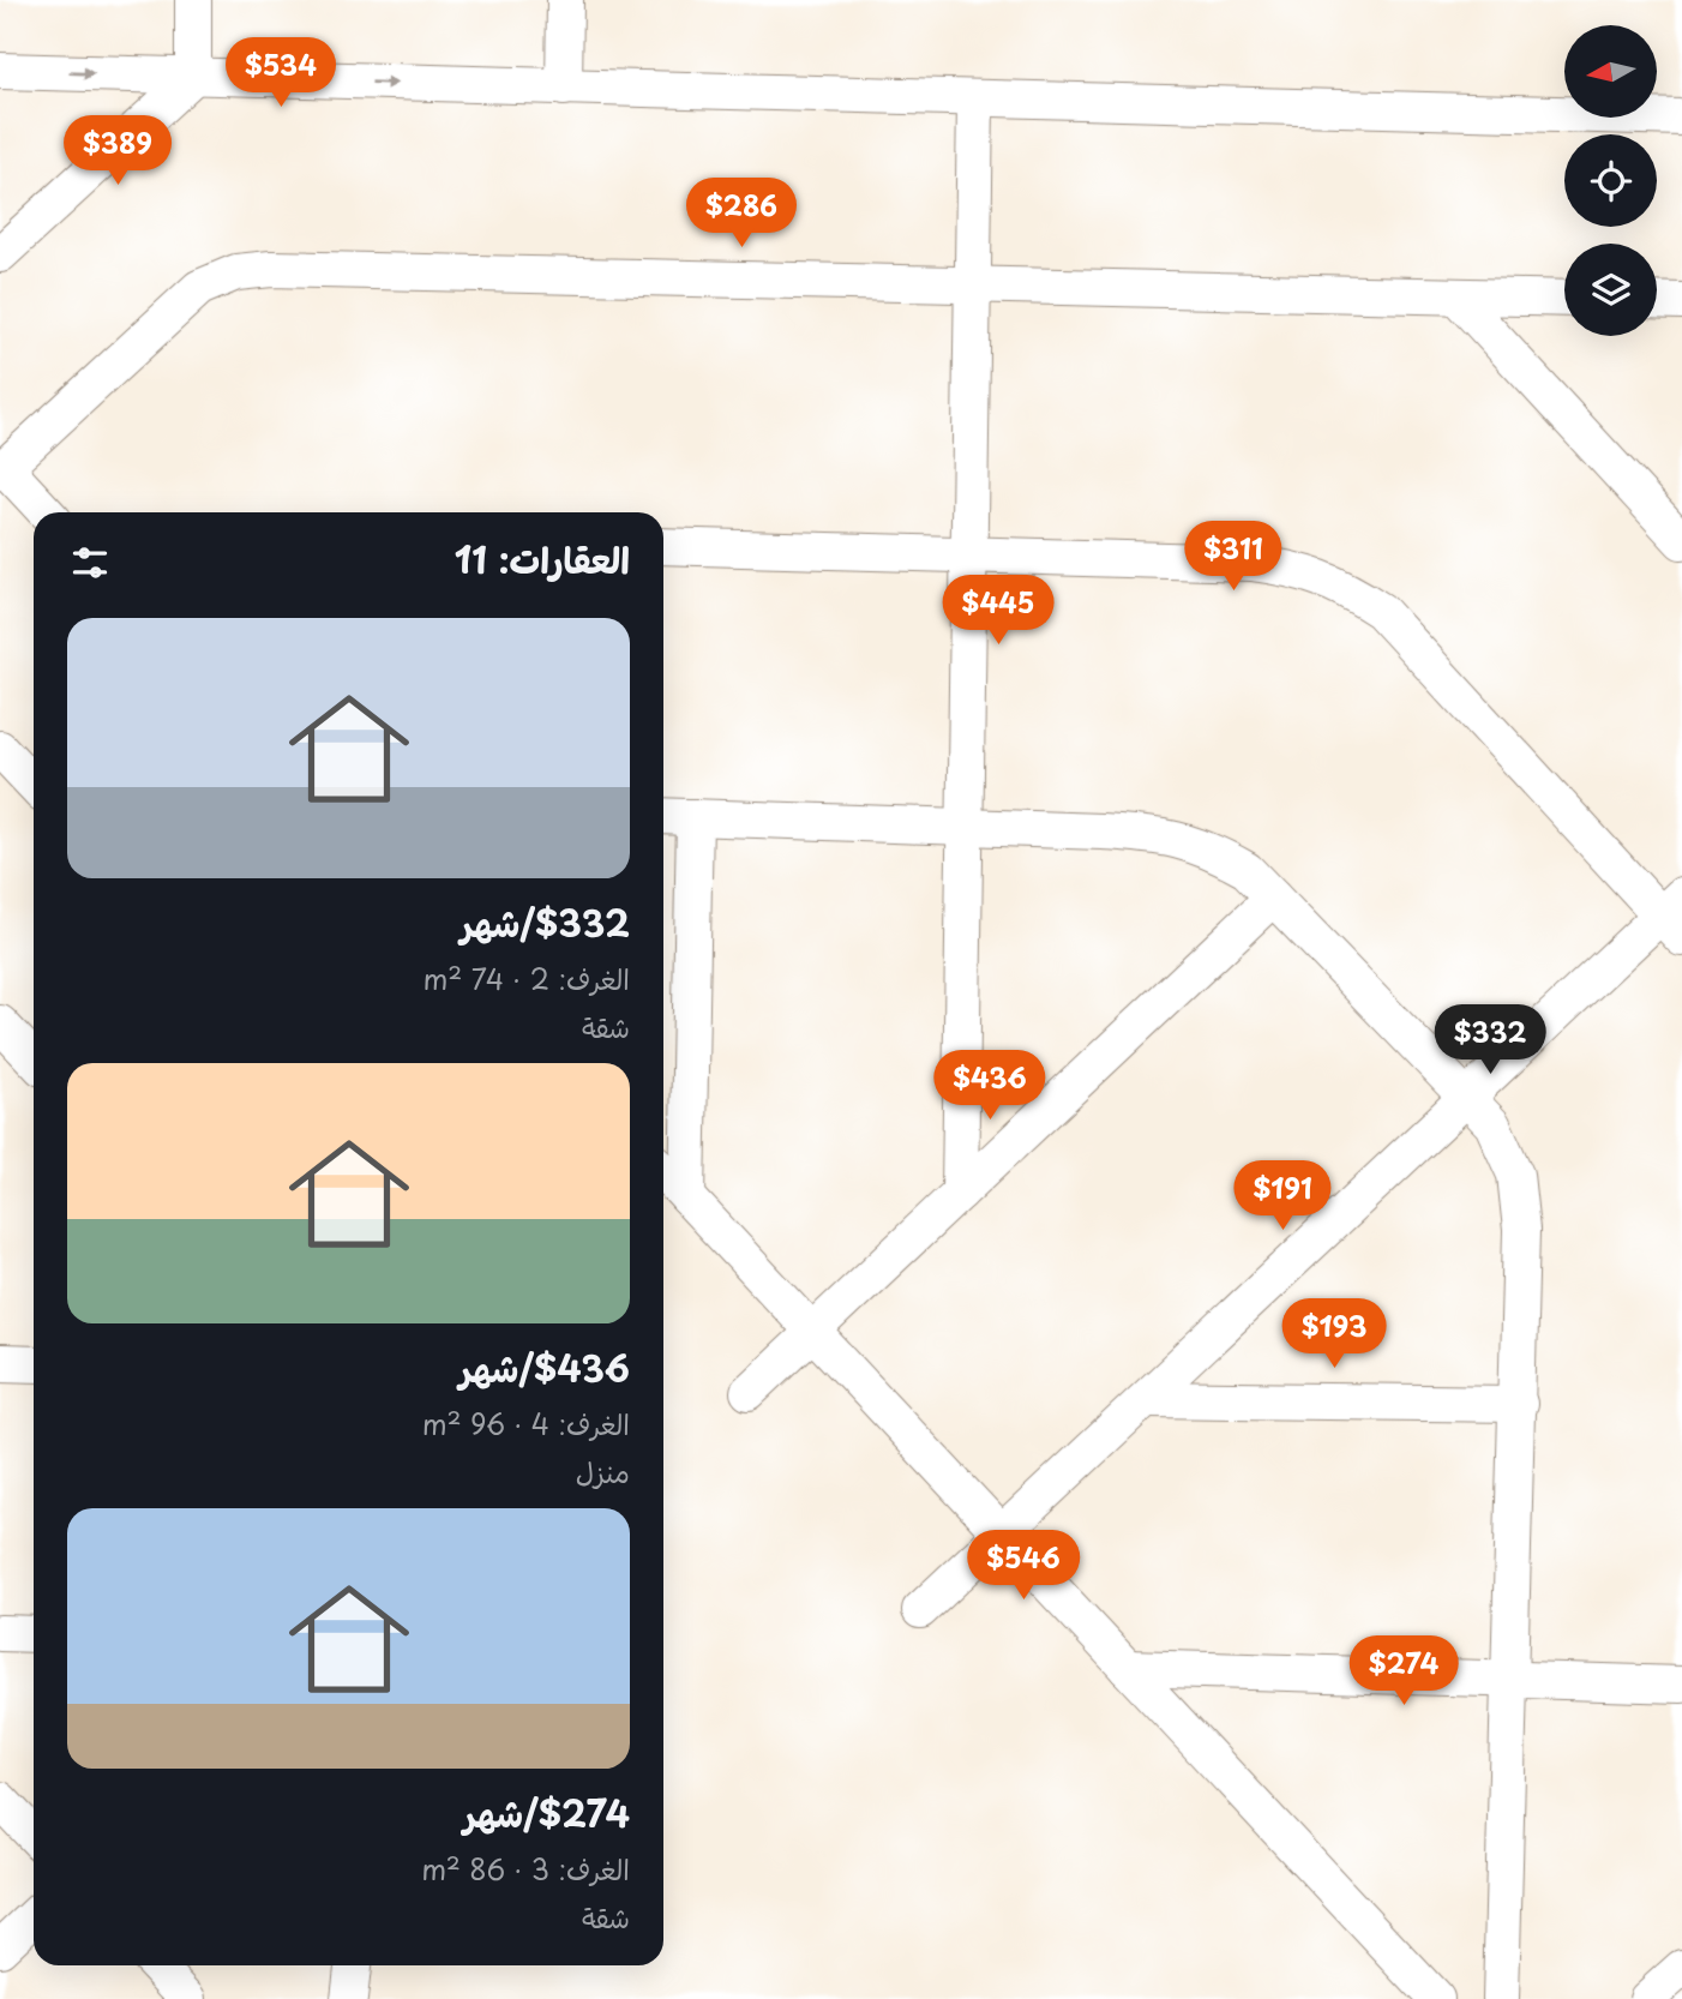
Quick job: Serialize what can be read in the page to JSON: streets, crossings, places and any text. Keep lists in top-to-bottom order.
{
  "north": "left",
  "page": {
    "price": [
      "$534",
      "$389",
      "$286",
      "$311",
      "$445",
      "$332",
      "$436",
      "$191",
      "$193",
      "$546",
      "$274"
    ],
    "heading": "العقارات: 11",
    "list": [
      {
        "name": "$332/شهر",
        "note": "الغرف: 2 · 74 m² · شقة"
      },
      {
        "name": "$436/شهر",
        "note": "الغرف: 4 · 96 m² · منزل"
      },
      {
        "name": "$274/شهر",
        "note": "الغرف: 3 · 86 m² · شقة"
      }
    ]
  }
}
